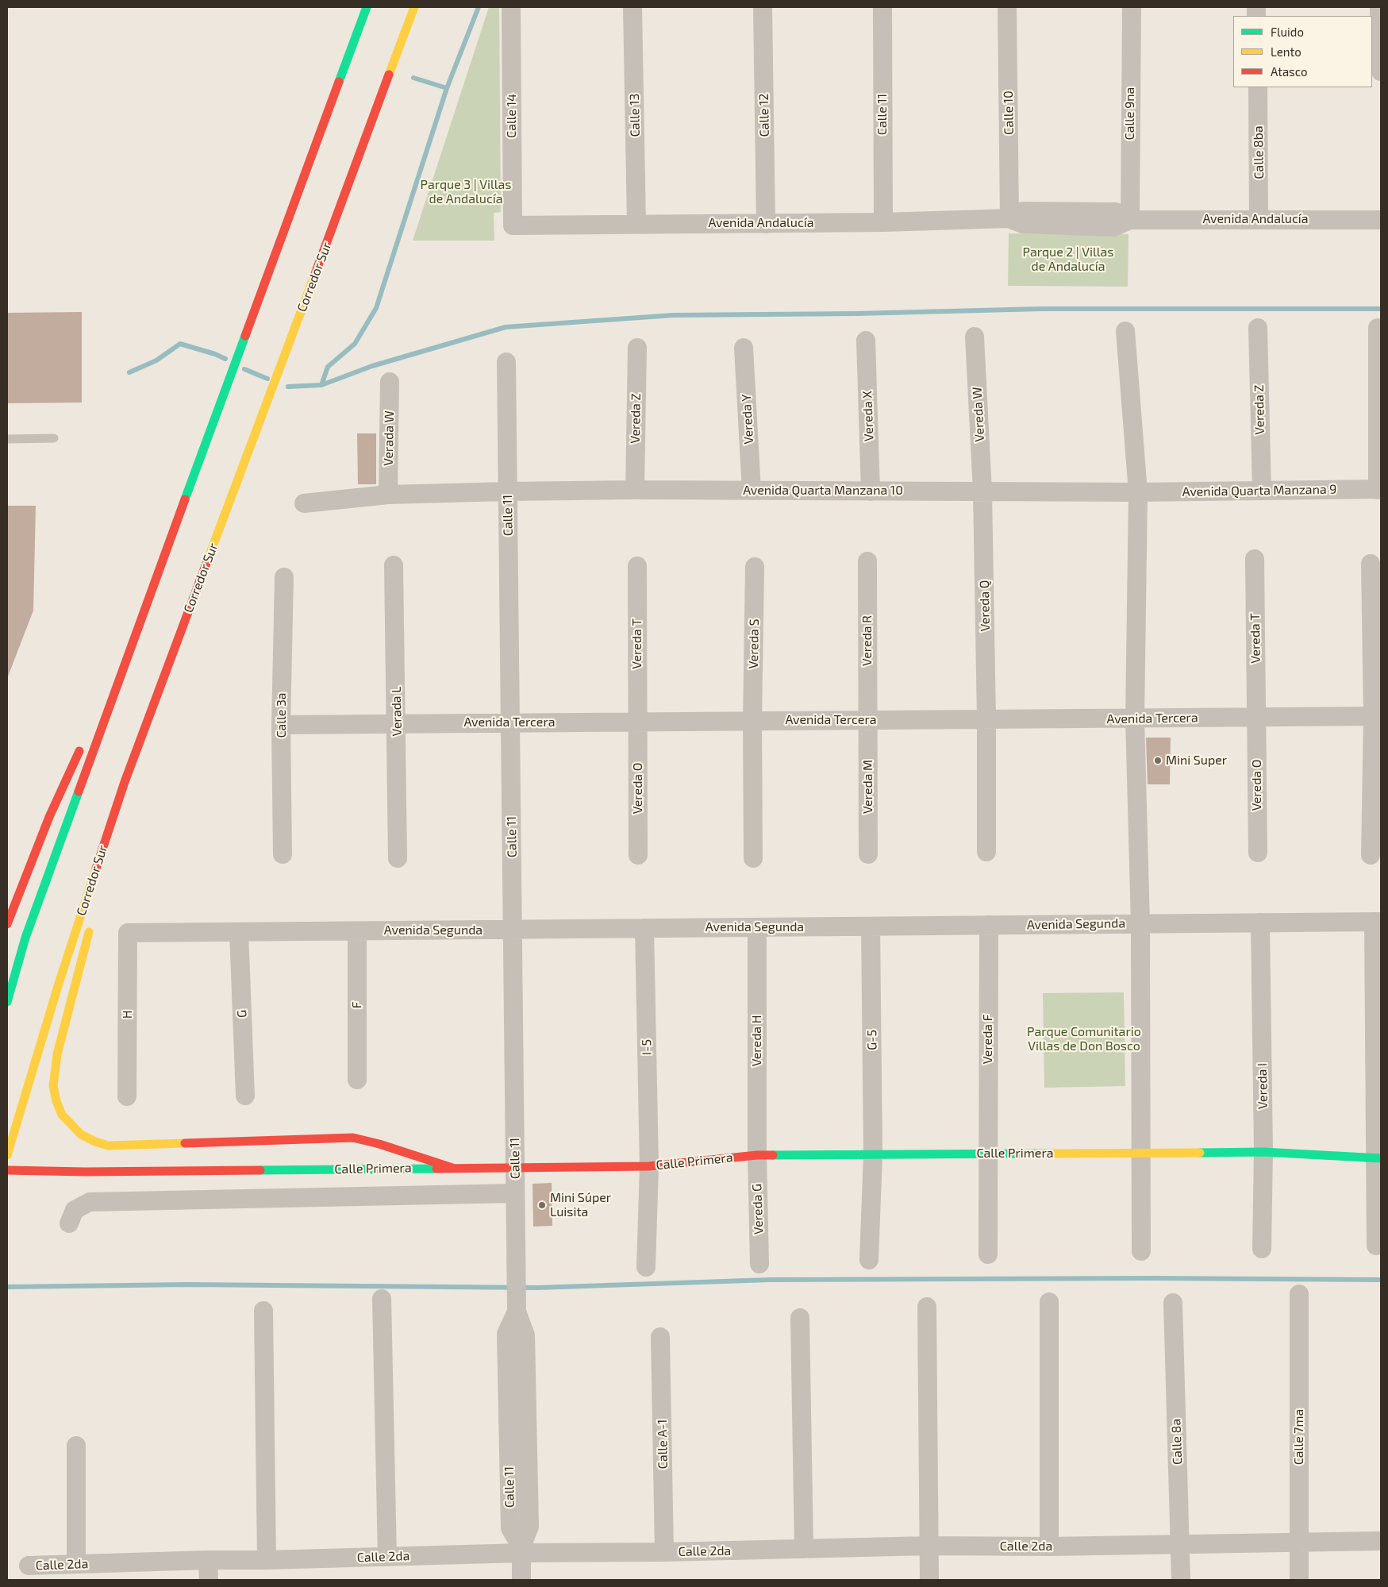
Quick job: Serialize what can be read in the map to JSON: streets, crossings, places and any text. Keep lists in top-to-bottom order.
{
  "streets": {
    "main road": ["Corredor Sur", "Calle Primera"],
    "street": [
      "Calle 10",
      "Calle 9na",
      "Calle 11",
      "Calle 13",
      "Calle 12",
      "Calle 14",
      "Calle 8ba",
      "Avenida Andalucía",
      "Vereda Z",
      "Vereda W",
      "Vereda X",
      "Vereda Y",
      "Verada W",
      "Avenida Quarta Manzana 10",
      "Avenida Quarta Manzana 9",
      "Vereda Q",
      "Vereda T",
      "Vereda R",
      "Vereda S",
      "Verada L",
      "Calle 3a",
      "Avenida Tercera",
      "Vereda O",
      "Vereda M",
      "Avenida Segunda",
      "F",
      "G",
      "H",
      "Vereda F",
      "G-5",
      "Vereda H",
      "I-5",
      "Vereda I",
      "Vereda G",
      "Calle 7ma",
      "Calle 8a",
      "Calle A-1",
      "Calle 2da"
    ]
  },
  "crossings": [
    ["Calle 10", "Avenida Andalucía"],
    ["Calle 9na", "Avenida Andalucía"],
    ["Calle 11", "Avenida Andalucía"],
    ["Calle 11", "Avenida Quarta Manzana 10"],
    ["Calle 11", "Avenida Tercera"],
    ["Calle 11", "Avenida Segunda"],
    ["Calle 11", "Calle Primera"],
    ["Calle 11", "Calle 2da"],
    ["Calle 13", "Avenida Andalucía"],
    ["Calle 12", "Avenida Andalucía"],
    ["Calle 14", "Avenida Andalucía"],
    ["Calle 8ba", "Avenida Andalucía"],
    ["Vereda Z", "Avenida Quarta Manzana 10"],
    ["Vereda Z", "Avenida Quarta Manzana 9"],
    ["Vereda W", "Avenida Quarta Manzana 10"],
    ["Vereda W", "Vereda Q"],
    ["Vereda X", "Avenida Quarta Manzana 10"],
    ["Vereda Y", "Avenida Quarta Manzana 10"],
    ["Verada W", "Avenida Quarta Manzana 10"],
    ["Avenida Quarta Manzana 10", "Avenida Quarta Manzana 9"],
    ["Avenida Quarta Manzana 10", "Vereda Q"],
    ["Vereda Q", "Avenida Tercera"],
    ["Vereda T", "Avenida Tercera"],
    ["Vereda T", "Vereda O"],
    ["Vereda R", "Avenida Tercera"],
    ["Vereda R", "Vereda M"],
    ["Vereda S", "Avenida Tercera"],
    ["Verada L", "Avenida Tercera"],
    ["Calle 3a", "Avenida Tercera"],
    ["Avenida Tercera", "Vereda O"],
    ["Avenida Tercera", "Vereda M"],
    ["Avenida Segunda", "F"],
    ["Avenida Segunda", "G"],
    ["Avenida Segunda", "H"],
    ["Avenida Segunda", "Vereda F"],
    ["Avenida Segunda", "G-5"],
    ["Avenida Segunda", "Vereda H"],
    ["Avenida Segunda", "I-5"],
    ["Avenida Segunda", "Vereda I"],
    ["Vereda F", "Calle Primera"],
    ["G-5", "Calle Primera"],
    ["Vereda H", "Calle Primera"],
    ["Vereda H", "Vereda G"],
    ["I-5", "Calle Primera"],
    ["Vereda I", "Calle Primera"],
    ["Calle Primera", "Vereda G"],
    ["Calle 7ma", "Calle 2da"],
    ["Calle 8a", "Calle 2da"],
    ["Calle A-1", "Calle 2da"]
  ],
  "parks": ["Parque 3 | Villas de Andalucía", "Parque 2 | Villas de Andalucía", "Parque Comunitario Villas de Don Bosco"],
  "places": ["Mini Super", "Mini Súper Luisita"],
  "legend": ["Fluido", "Lento", "Atasco"]
}
